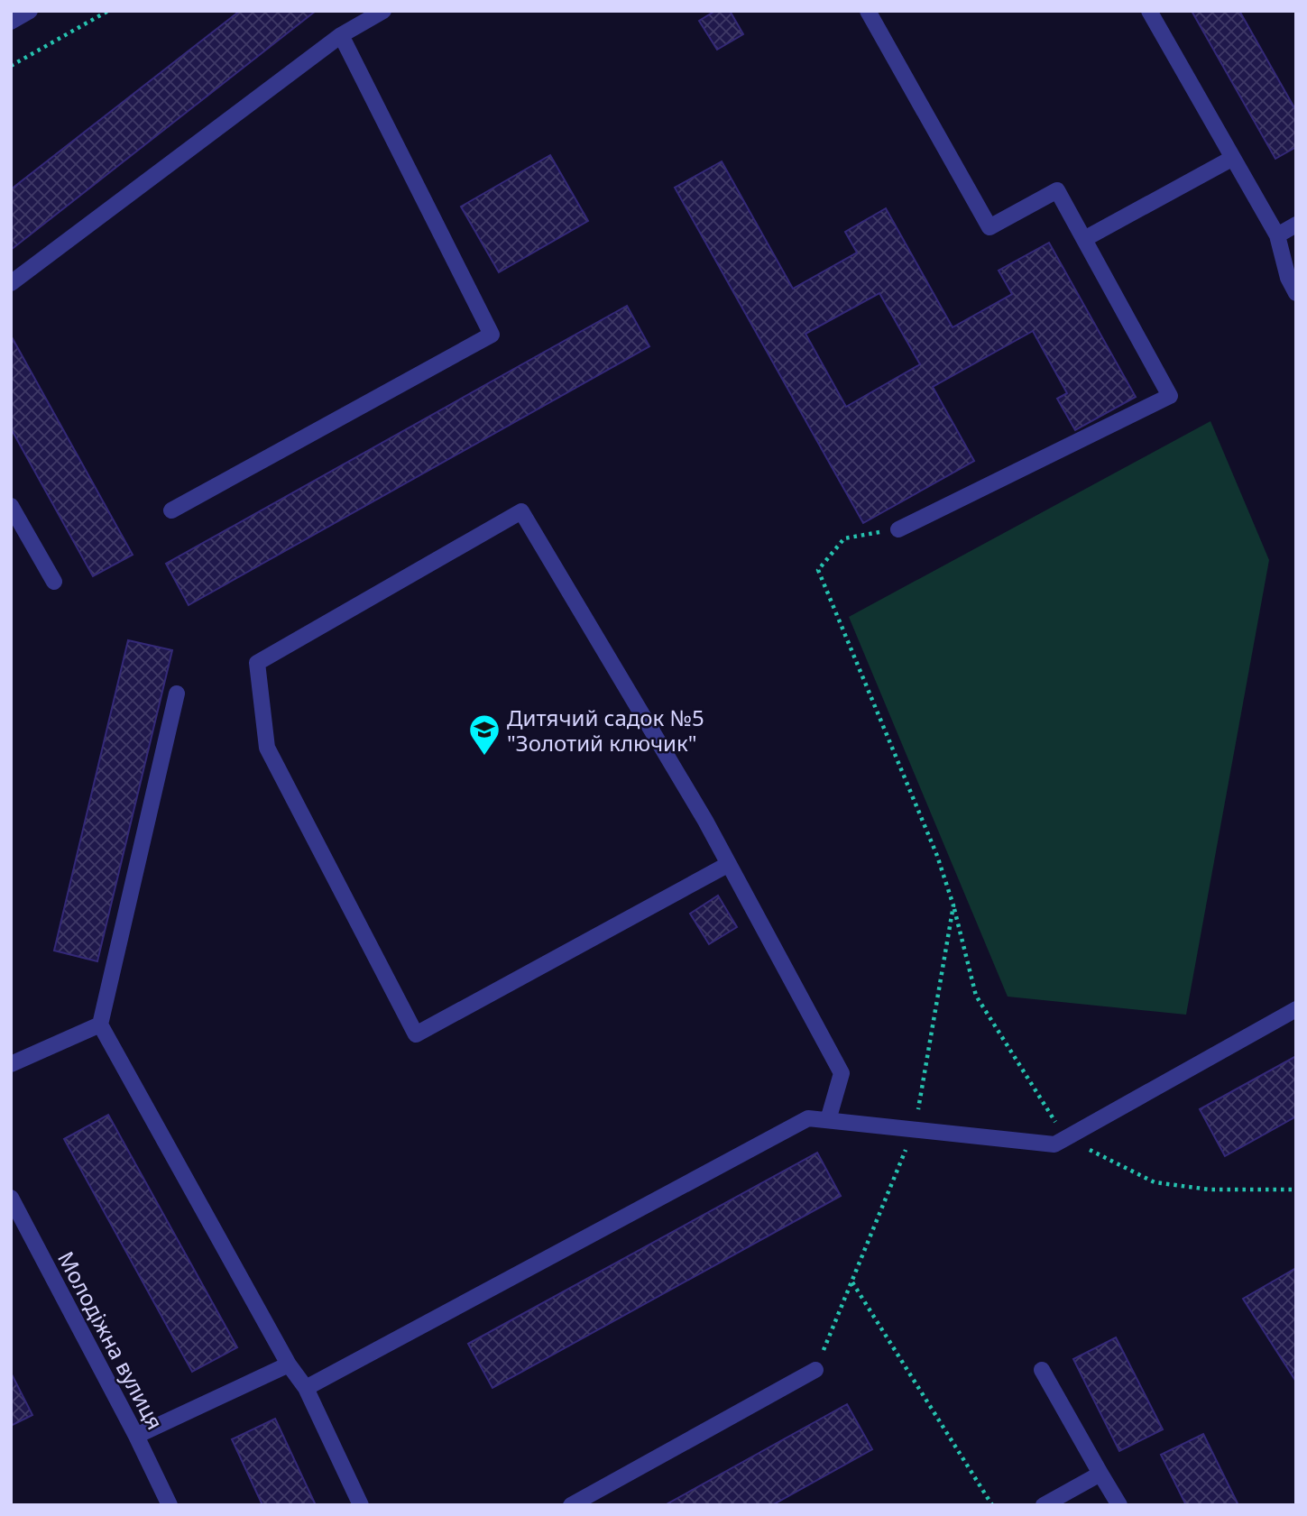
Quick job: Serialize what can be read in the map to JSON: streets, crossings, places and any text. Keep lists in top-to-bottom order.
{
  "streets": {
    "street": ["Молодіжна вулиця"]
  },
  "places": {
    "school or university": ["Дитячий садок №5 \"Золотий ключик\""]
  }
}
